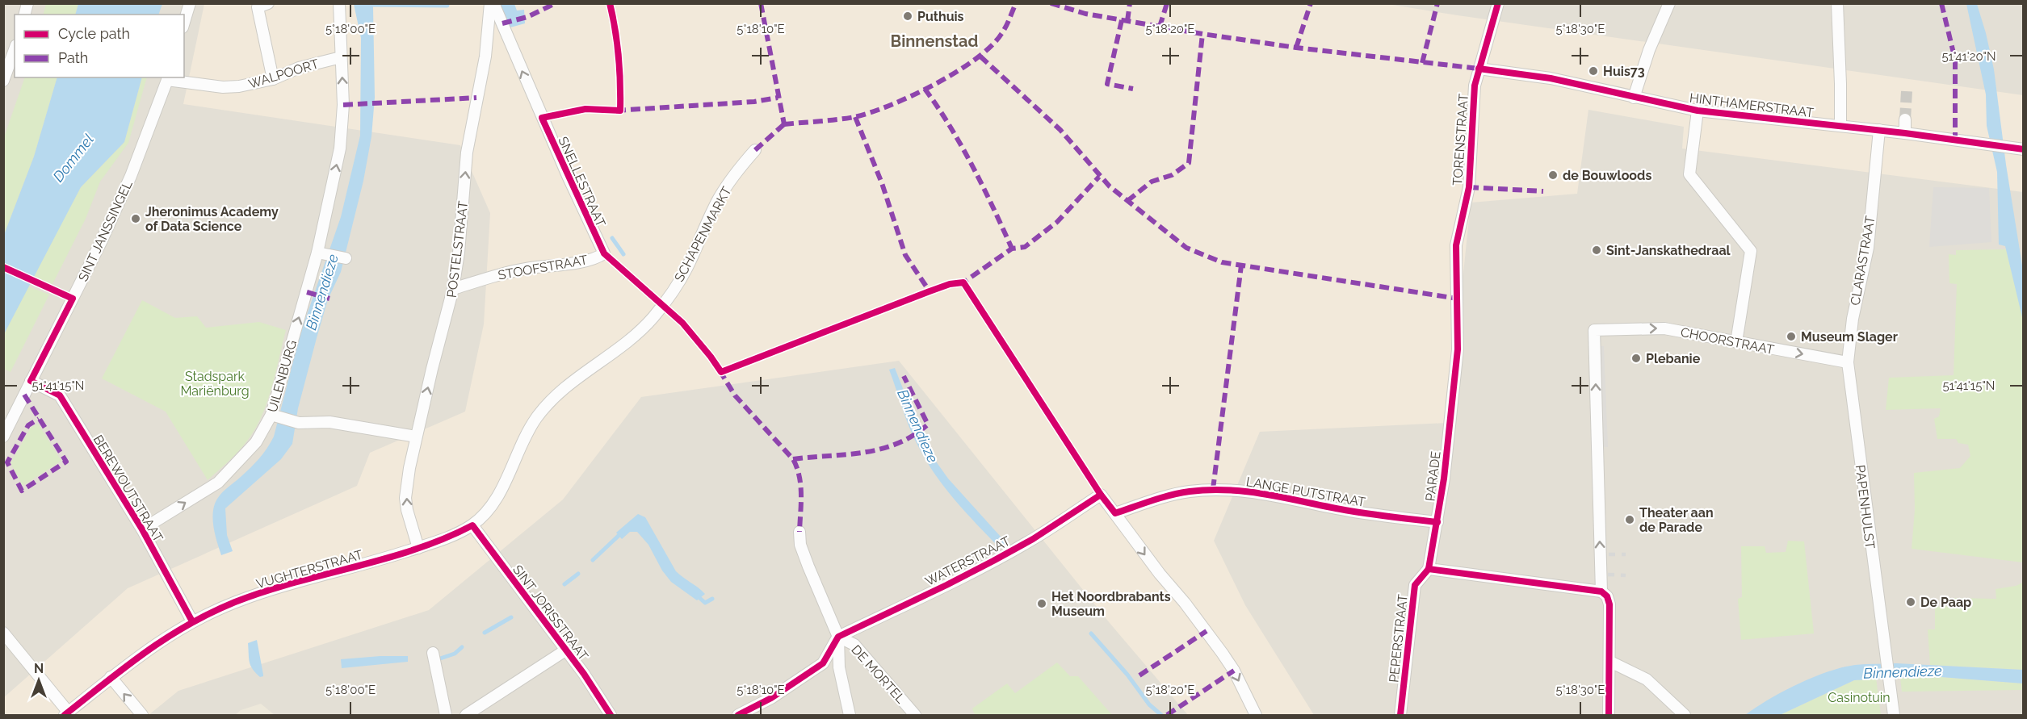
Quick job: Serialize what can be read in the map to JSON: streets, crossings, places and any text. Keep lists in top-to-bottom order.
{
  "streets": {
    "street": [
      "WALPOORT",
      "HINTHAMERSTRAAT",
      "TORENSTRAAT",
      "SNELLESTRAAT",
      "SINT JANSSINGEL",
      "SCHAPENMARKT",
      "POSTELSTRAAT",
      "CLARASTRAAT",
      "STOOFSTRAAT",
      "CHOORSTRAAT",
      "UILENBURG",
      "PARADE",
      "BEREWOUTSTRAAT",
      "LANGE PUTSTRAAT",
      "PAPENHULST",
      "WATERSTRAAT",
      "VUGHTERSTRAAT",
      "SINT JORISSTRAAT",
      "PEPERSTRAAT",
      "DE MORTEL"
    ]
  },
  "crossings": [
    ["WALPOORT", "SINT JANSSINGEL"],
    ["WALPOORT", "UILENBURG"],
    ["HINTHAMERSTRAAT", "TORENSTRAAT"],
    ["HINTHAMERSTRAAT", "CLARASTRAAT"],
    ["TORENSTRAAT", "PARADE"],
    ["SNELLESTRAAT", "POSTELSTRAAT"],
    ["SNELLESTRAAT", "STOOFSTRAAT"],
    ["SINT JANSSINGEL", "BEREWOUTSTRAAT"],
    ["SCHAPENMARKT", "VUGHTERSTRAAT"],
    ["POSTELSTRAAT", "STOOFSTRAAT"],
    ["POSTELSTRAAT", "VUGHTERSTRAAT"],
    ["CLARASTRAAT", "CHOORSTRAAT"],
    ["CLARASTRAAT", "PAPENHULST"],
    ["CHOORSTRAAT", "PAPENHULST"],
    ["UILENBURG", "BEREWOUTSTRAAT"],
    ["PARADE", "LANGE PUTSTRAAT"],
    ["PARADE", "PEPERSTRAAT"],
    ["BEREWOUTSTRAAT", "VUGHTERSTRAAT"],
    ["LANGE PUTSTRAAT", "WATERSTRAAT"],
    ["WATERSTRAAT", "DE MORTEL"],
    ["VUGHTERSTRAAT", "SINT JORISSTRAAT"]
  ],
  "one_way": ["SNELLESTRAAT", "POSTELSTRAAT", "UILENBURG"],
  "districts": ["Binnenstad"],
  "water": ["Dommel", "Binnendieze"],
  "parks": ["Stadspark Mariënburg", "Casinotuin"],
  "places": [
    "Puthuis",
    "Huis73",
    "de Bouwloods",
    "Jheronimus Academy of Data Science",
    "Sint-Janskathedraal",
    "Museum Slager",
    "Plebanie",
    "Theater aan de Parade",
    "De Paap",
    "Het Noordbrabants Museum"
  ],
  "legend": ["Cycle path", "Path"],
  "north": "top",
  "coordinates": [
    "5°18'00\"E",
    "5°18'10\"E",
    "5°18'20\"E",
    "5°18'30\"E",
    "51°41'20\"N",
    "51°41'15\"N"
  ]
}
